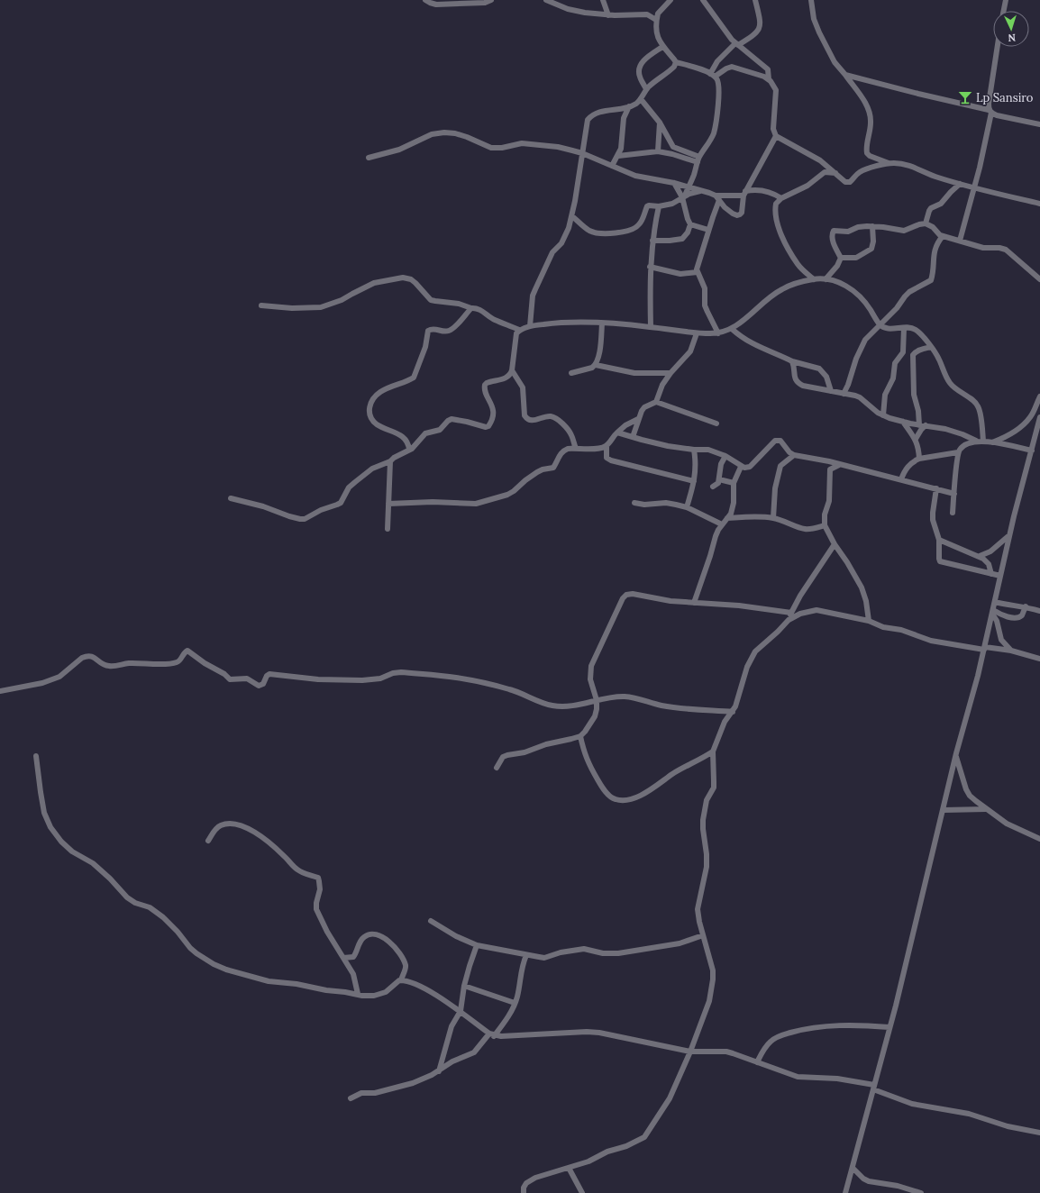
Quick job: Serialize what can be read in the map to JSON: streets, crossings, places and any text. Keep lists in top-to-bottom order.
{
  "places": {
    "bar": ["Lp Sansiro"]
  },
  "north": "bottom"
}
